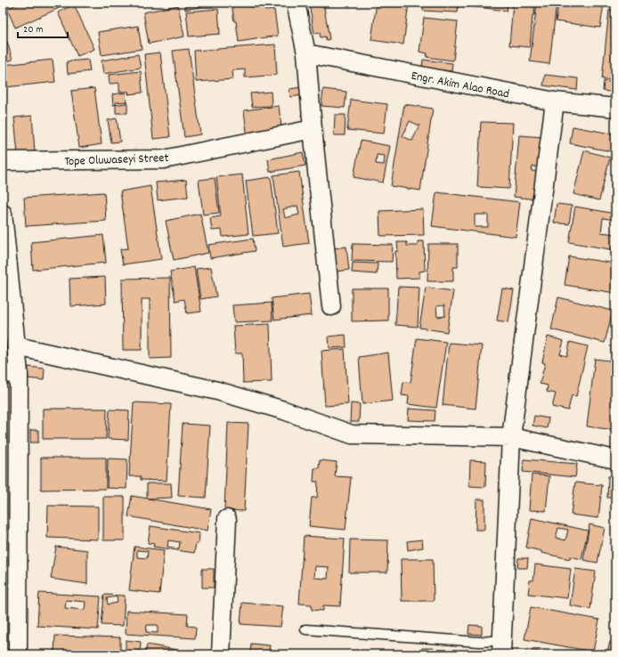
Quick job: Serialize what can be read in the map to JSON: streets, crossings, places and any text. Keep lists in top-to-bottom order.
{
  "streets": {
    "street": ["Engr. Akim Alao Road", "Tope Oluwaseyi Street"]
  },
  "scale_bar": "20 m"
}
